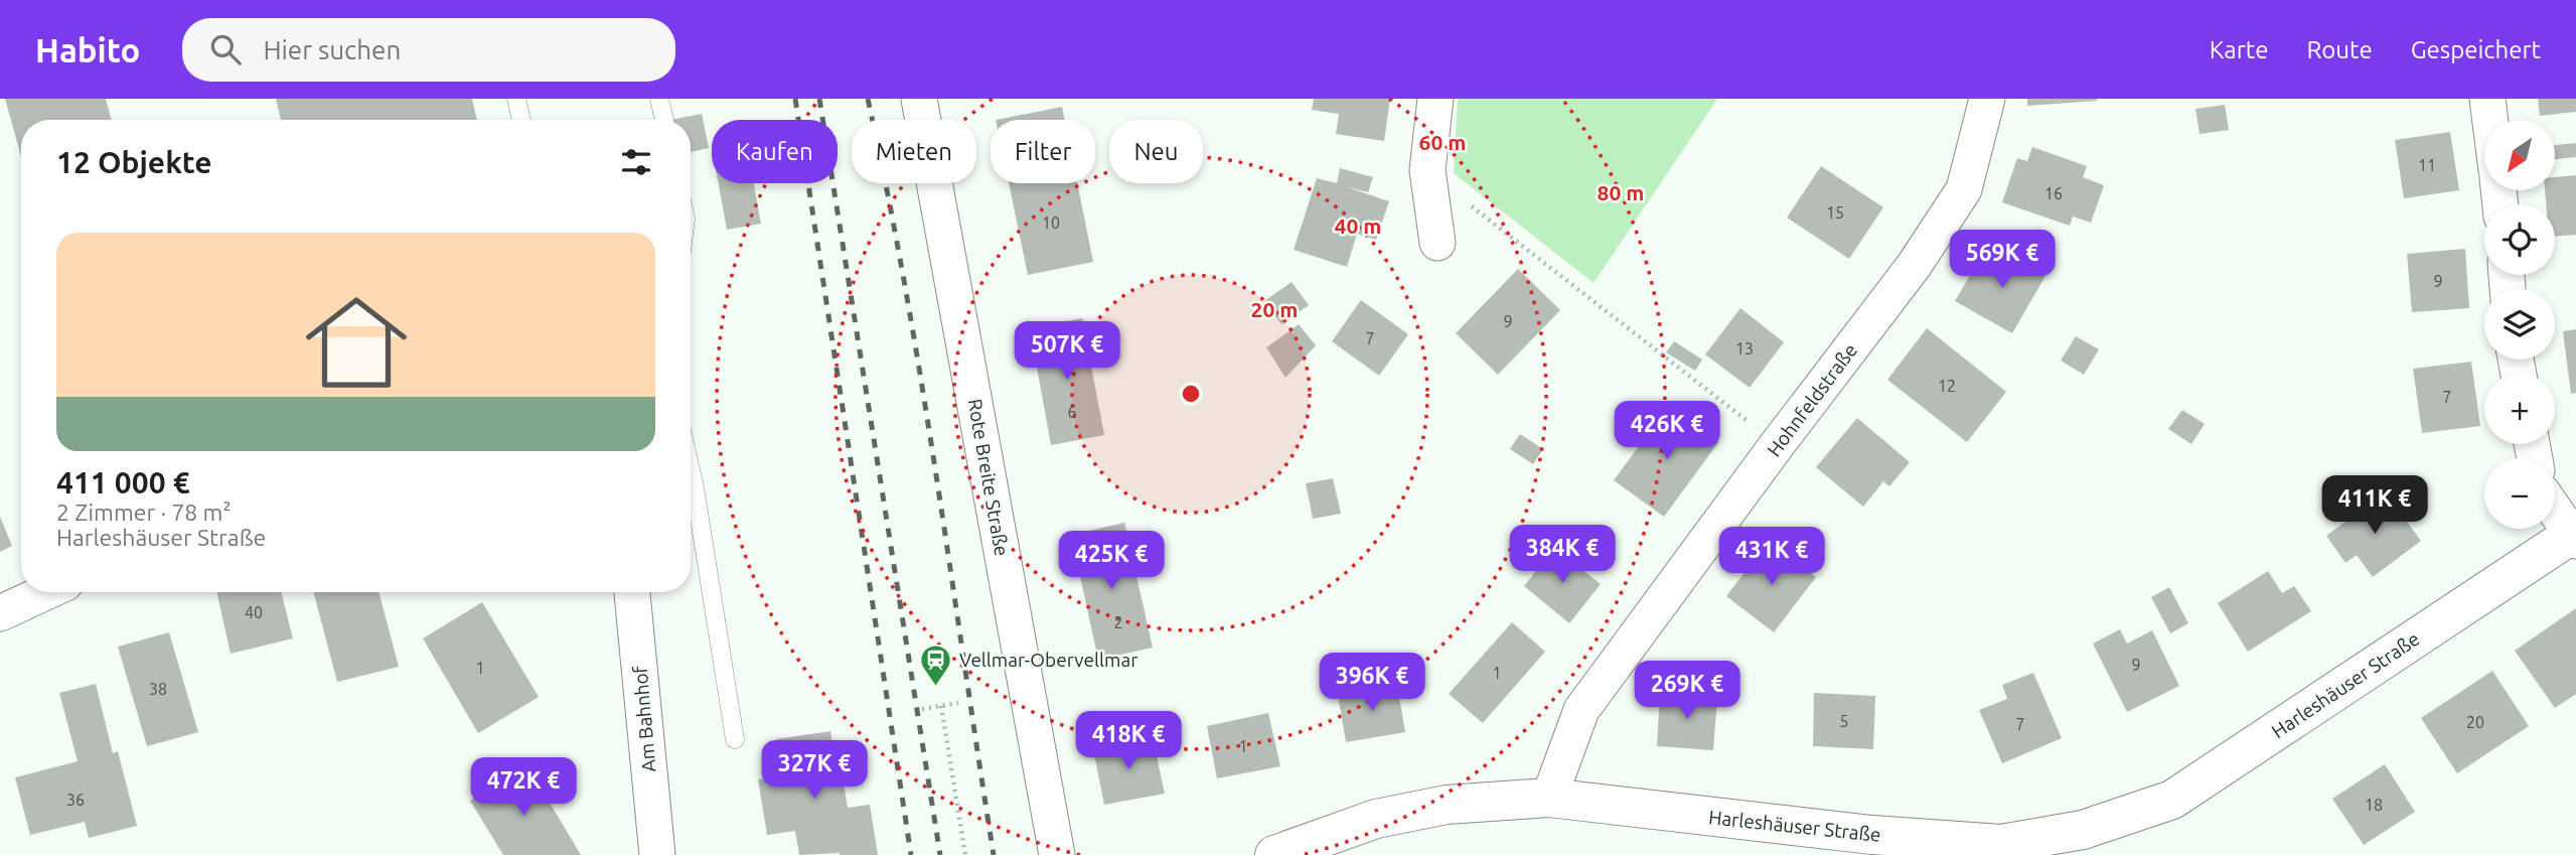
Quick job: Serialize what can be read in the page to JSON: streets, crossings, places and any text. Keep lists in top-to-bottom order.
{
  "streets": {
    "main road": ["Harleshäuser Straße"],
    "street": ["Hohnfeldstraße", "Rote Breite Straße", "Am Bahnhof"]
  },
  "crossings": [
    ["Hohnfeldstraße", "Harleshäuser Straße"]
  ],
  "places": {
    "station": ["Vellmar-Obervellmar"]
  },
  "house_numbers": [
    "11",
    "16",
    "15",
    "10",
    "9",
    "9",
    "7",
    "13",
    "12",
    "7",
    "6",
    "40",
    "2",
    "9",
    "1",
    "1",
    "38",
    "5",
    "20",
    "7",
    "1",
    "36",
    "18"
  ],
  "north": "bottom left",
  "page": {
    "header": "Habito",
    "search": "Hier suchen",
    "nav": ["Karte", "Route", "Gespeichert"],
    "map_buttons": ["+", "−"],
    "chip": [
      "Kaufen",
      "Mieten",
      "Filter",
      "Neu"
    ],
    "heading": "12 Objekte",
    "list": [
      {
        "name": "411 000 €",
        "note": "2 Zimmer · 78 m² · Harleshäuser Straße"
      }
    ],
    "price": [
      "569K €",
      "507K €",
      "426K €",
      "411K €",
      "384K €",
      "431K €",
      "425K €",
      "396K €",
      "269K €",
      "418K €",
      "327K €",
      "472K €"
    ]
  },
  "rings": [
    "60 m",
    "80 m",
    "40 m",
    "20 m"
  ]
}
